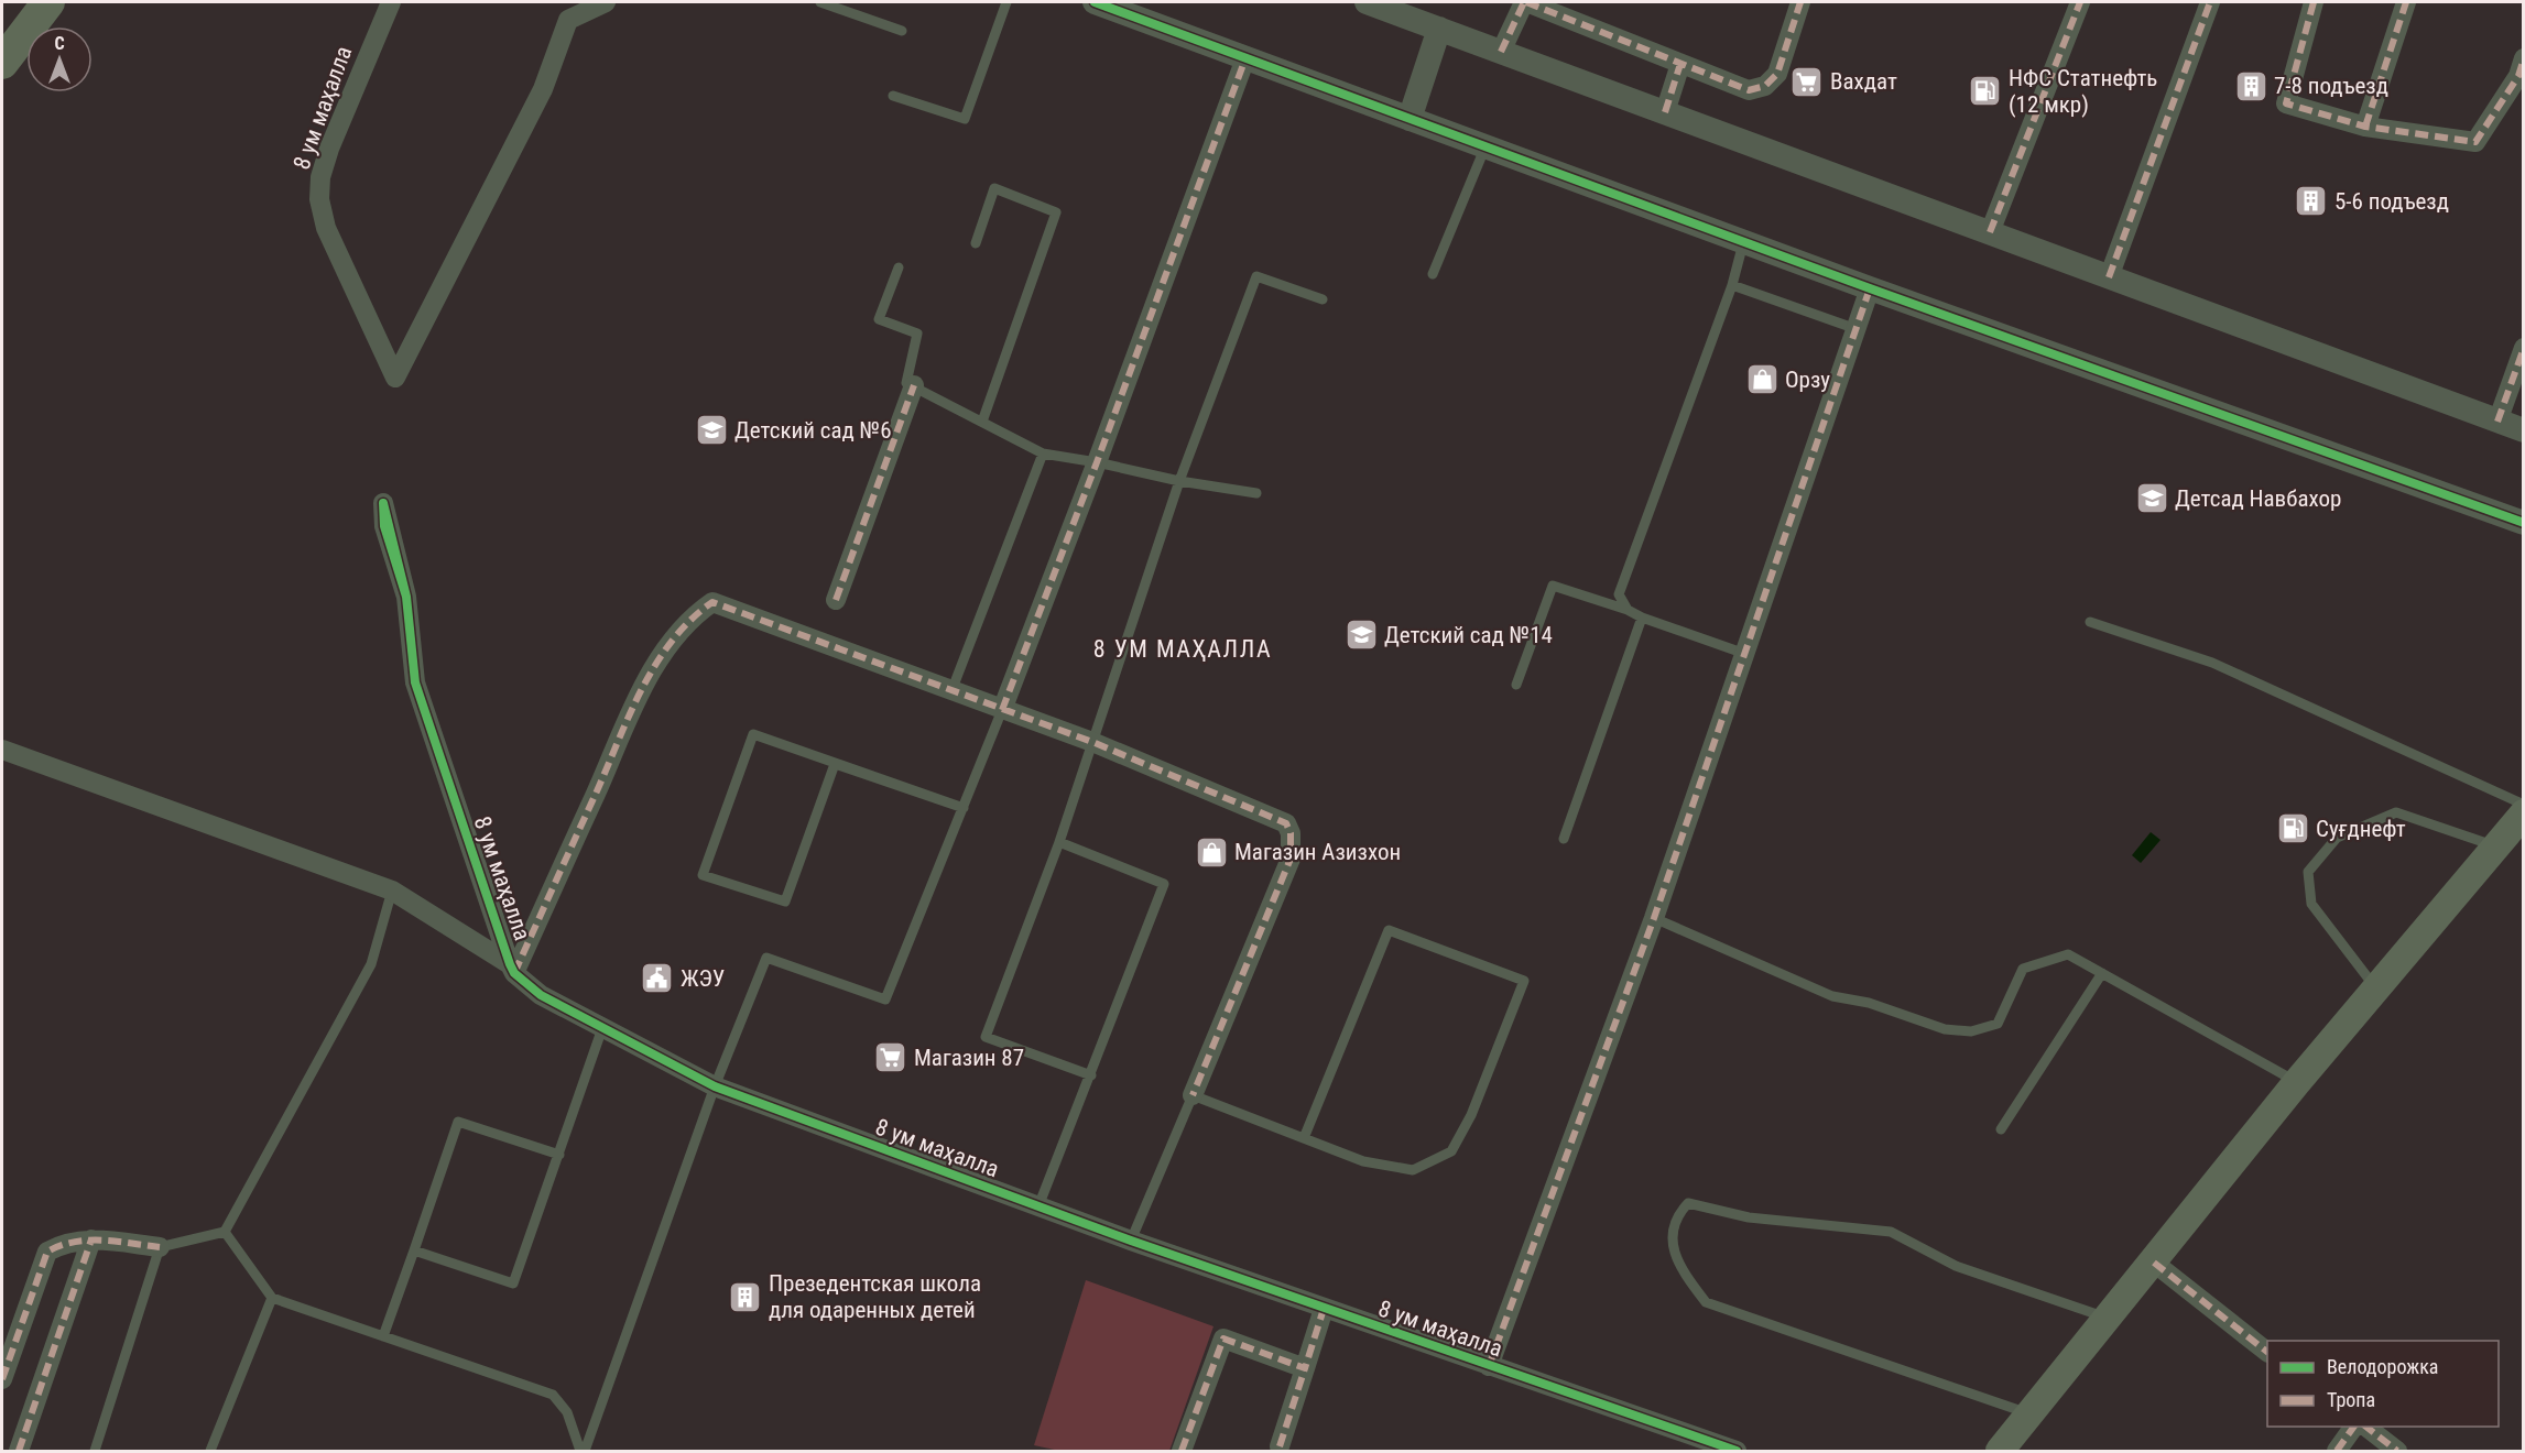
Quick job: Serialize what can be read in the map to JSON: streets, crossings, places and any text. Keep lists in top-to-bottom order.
{
  "streets": {
    "street": ["8 ум маҳалла"]
  },
  "districts": ["8 УМ МАҲАЛЛА"],
  "places": {
    "supermarket": ["Вахдат", "Магазин 87"],
    "building": ["7-8 подъезд", "5-6 подъезд", "Презедентская школа для одаренных детей"],
    "fuel station": ["НФС Статнефть (12 мкр)", "Суғднефт"],
    "shop": ["Орзу", "Магазин Азизхон"],
    "school or university": ["Детский сад №6", "Детсад Навбахор", "Детский сад №14"],
    "public building": ["ЖЭУ"]
  },
  "legend": ["Велодорожка", "Тропа"],
  "north": "top"
}
